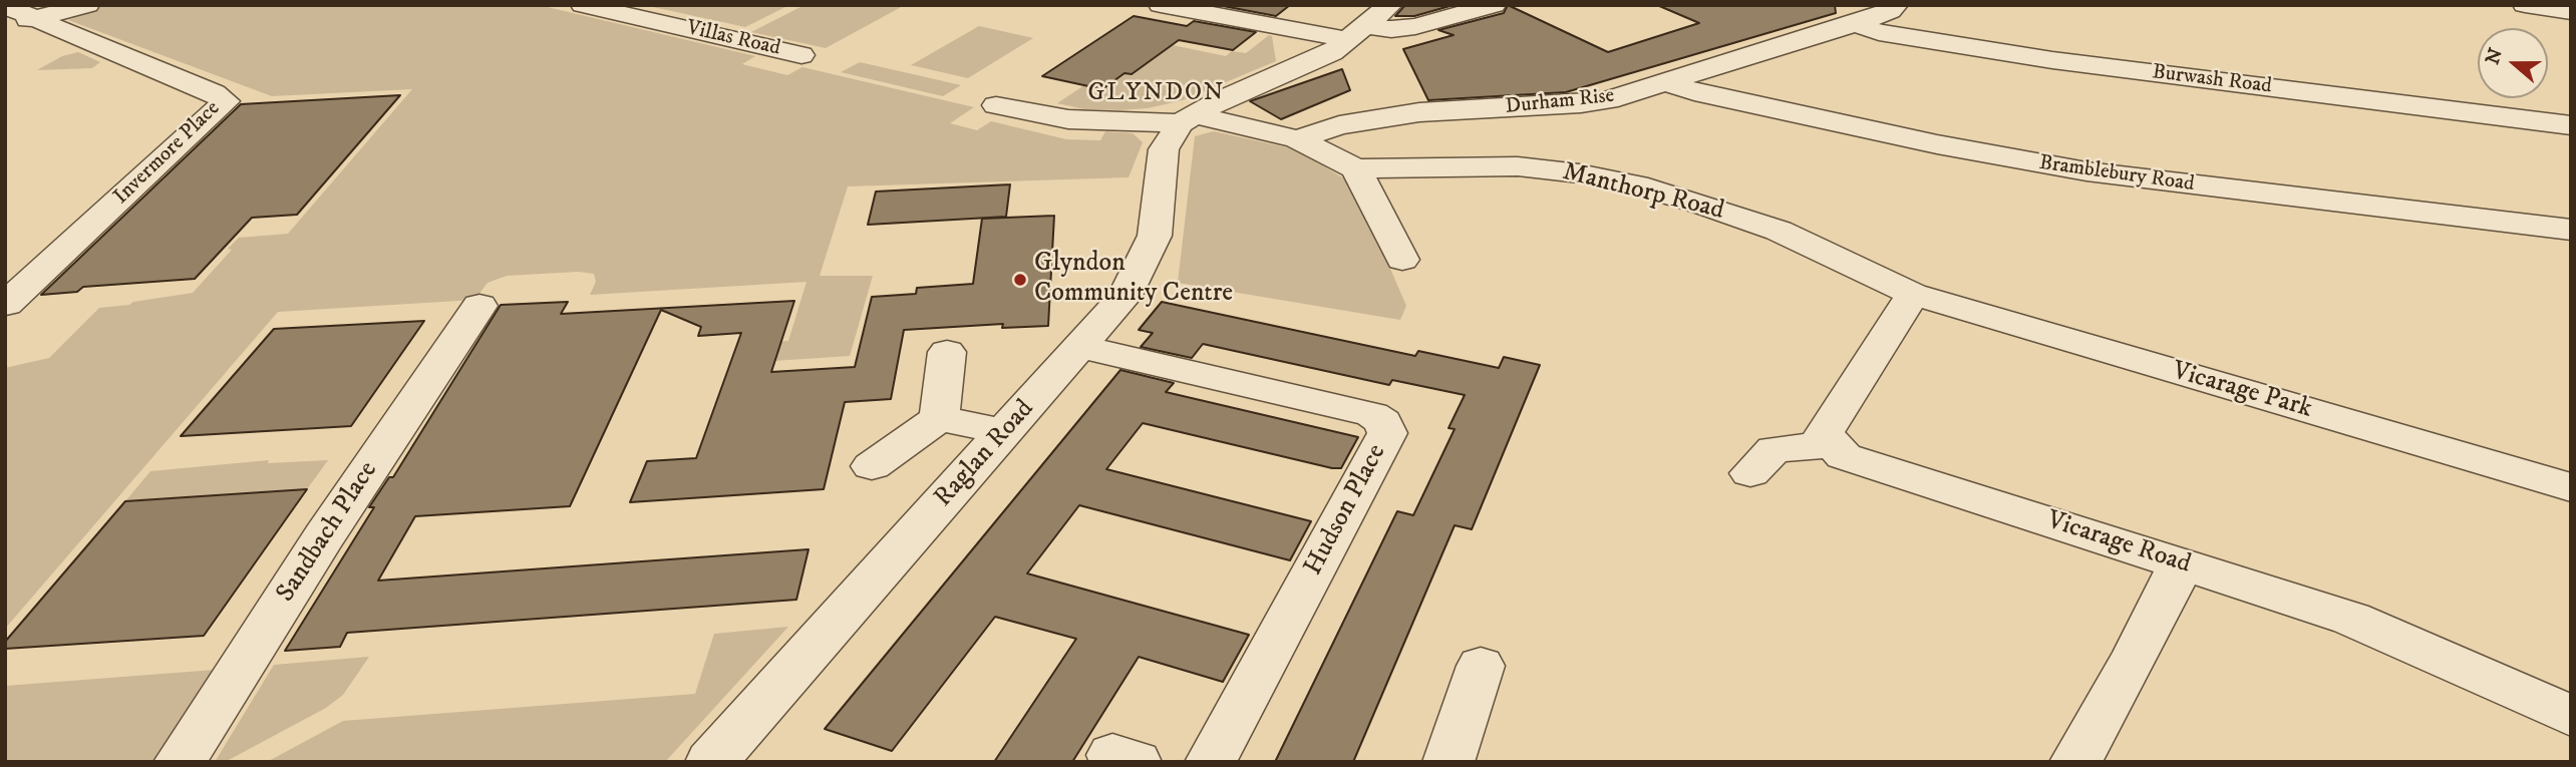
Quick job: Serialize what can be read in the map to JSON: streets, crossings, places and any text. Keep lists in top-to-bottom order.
{
  "streets": {
    "street": [
      "Villas Road",
      "Burwash Road",
      "Durham Rise",
      "Invermore Place",
      "Bramblebury Road",
      "Manthorp Road",
      "Vicarage Park",
      "Raglan Road",
      "Hudson Place",
      "Sandbach Place",
      "Vicarage Road"
    ]
  },
  "crossings": [
    ["Burwash Road", "Durham Rise"],
    ["Durham Rise", "Bramblebury Road"],
    ["Manthorp Road", "Vicarage Park"],
    ["Raglan Road", "Hudson Place"]
  ],
  "districts": ["GLYNDON"],
  "places": ["Glyndon Community Centre"],
  "north": "left"
}
